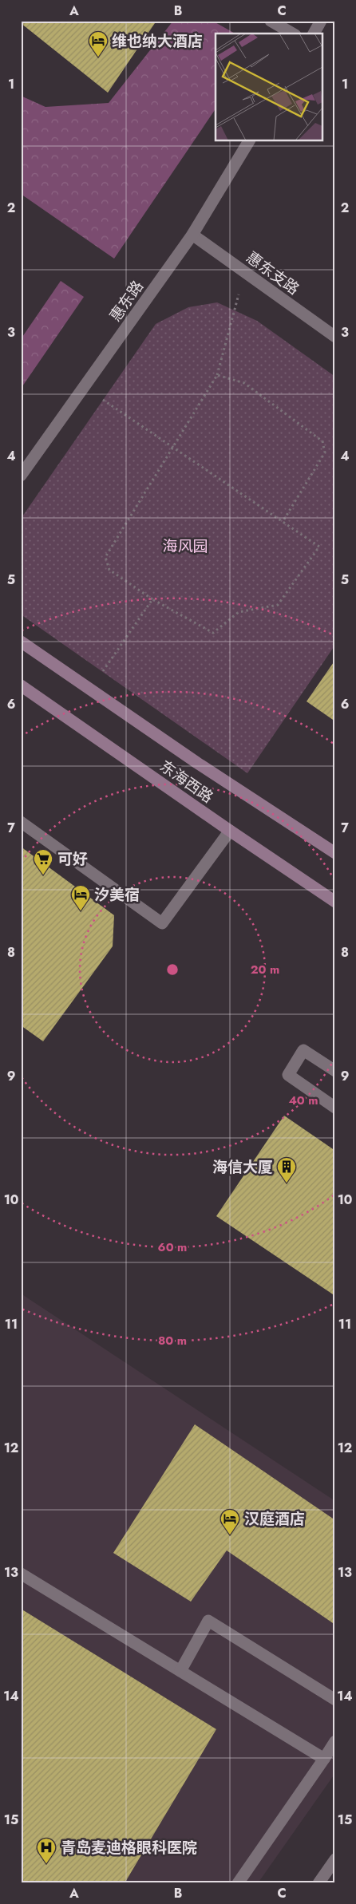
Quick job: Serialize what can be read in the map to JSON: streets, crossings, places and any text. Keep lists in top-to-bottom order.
{
  "streets": {
    "main road": ["东海西路"],
    "street": ["惠东支路", "惠东路"]
  },
  "crossings": [
    ["惠东支路", "惠东路"]
  ],
  "parks": ["海风园"],
  "places": {
    "hotel": ["维也纳大酒店", "汐美宿", "汉庭酒店"],
    "supermarket": ["可好"],
    "building": ["海信大厦"],
    "hospital": ["青岛麦迪格眼科医院"]
  },
  "grid": {
    "columns": ["A", "B", "C"],
    "rows": [
      "1",
      "2",
      "3",
      "4",
      "5",
      "6",
      "7",
      "8",
      "9",
      "10",
      "11",
      "12",
      "13",
      "14",
      "15"
    ]
  },
  "rings": [
    "20 m",
    "40 m",
    "60 m",
    "80 m"
  ]
}
